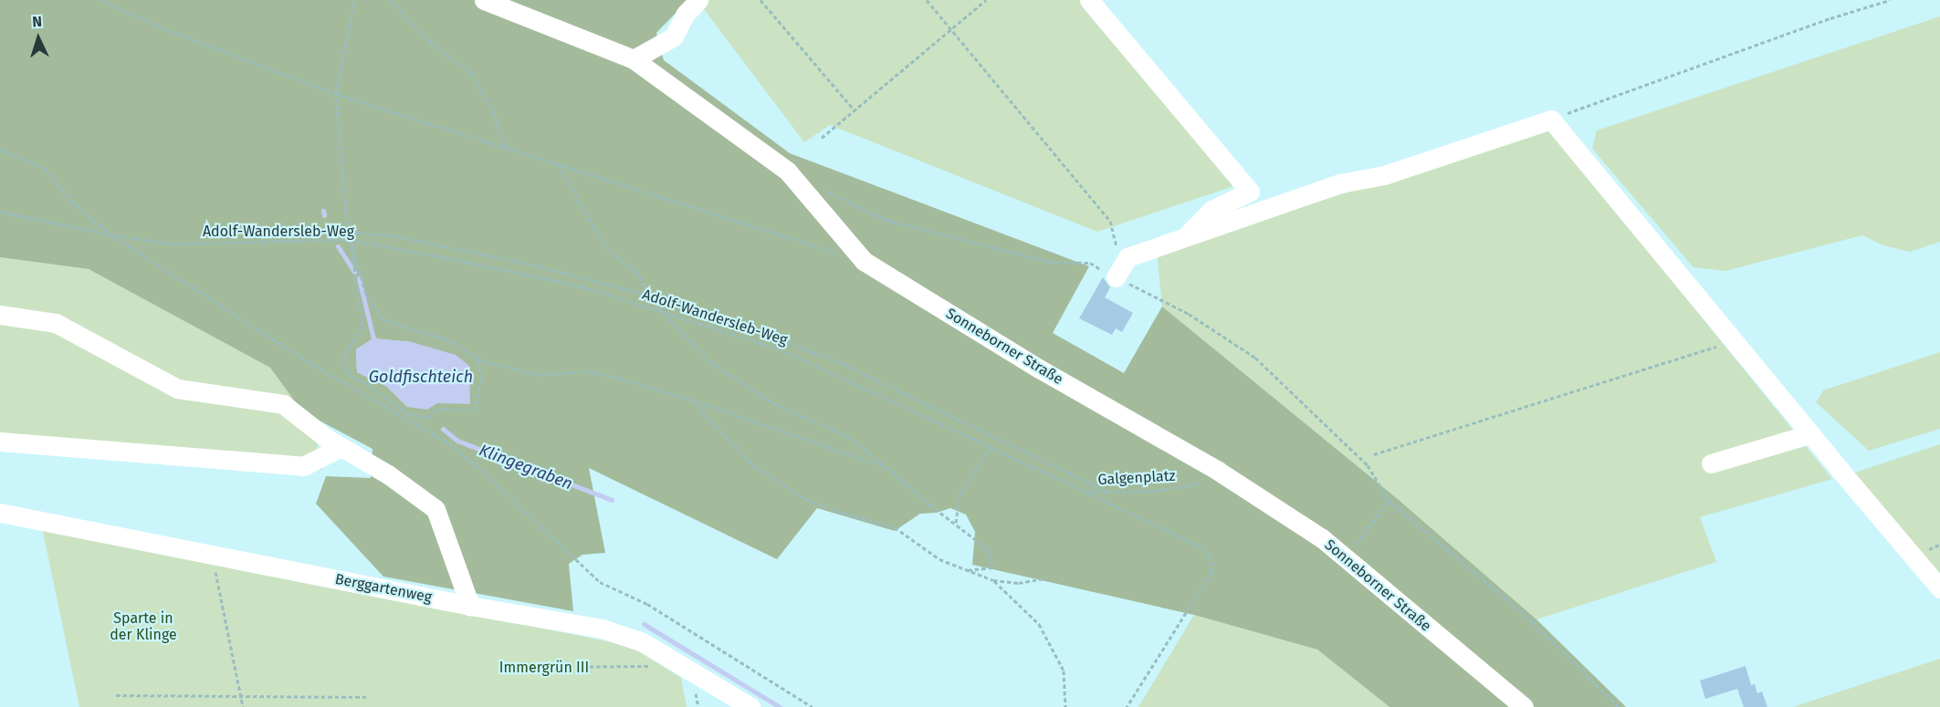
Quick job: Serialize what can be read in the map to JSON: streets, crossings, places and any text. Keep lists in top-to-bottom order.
{
  "streets": {
    "street": ["Sonneborner Straße", "Berggartenweg"],
    "path": ["Adolf-Wandersleb-Weg", "Galgenplatz"]
  },
  "crossings": [
    ["Adolf-Wandersleb-Weg", "Galgenplatz"],
    ["Sonneborner Straße", "Galgenplatz"]
  ],
  "water": ["Goldfischteich", "Klingegraben"],
  "parks": ["Sparte in der Klinge", "Immergrün III"],
  "north": "top"
}
